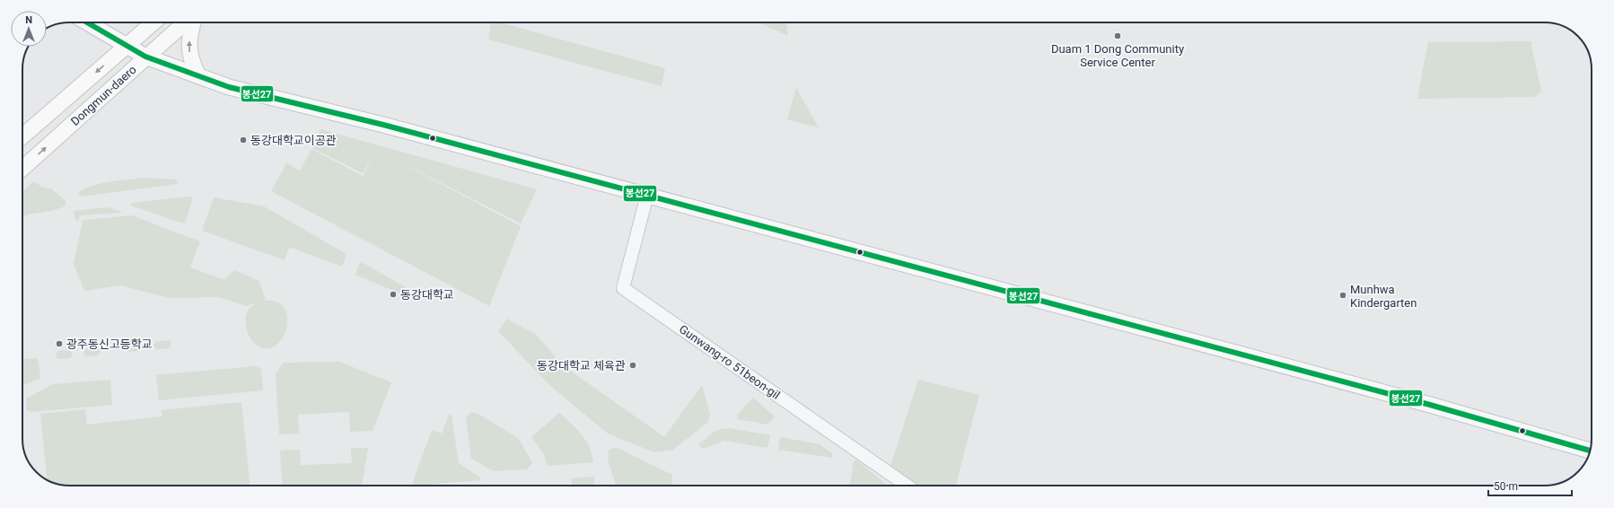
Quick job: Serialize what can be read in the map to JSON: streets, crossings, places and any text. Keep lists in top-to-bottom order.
{
  "streets": {
    "main road": ["Dongmun-daero"],
    "street": ["Gunwang-ro 51beon-gil"]
  },
  "places": [
    "Duam 1 Dong Community Service Center",
    "동강대학교이공관",
    "동강대학교",
    "Munhwa Kindergarten",
    "광주동신고등학교",
    "동강대학교 체육관"
  ],
  "lines": ["transit line 봉선27"],
  "scale_bar": "50 m",
  "north": "top"
}
